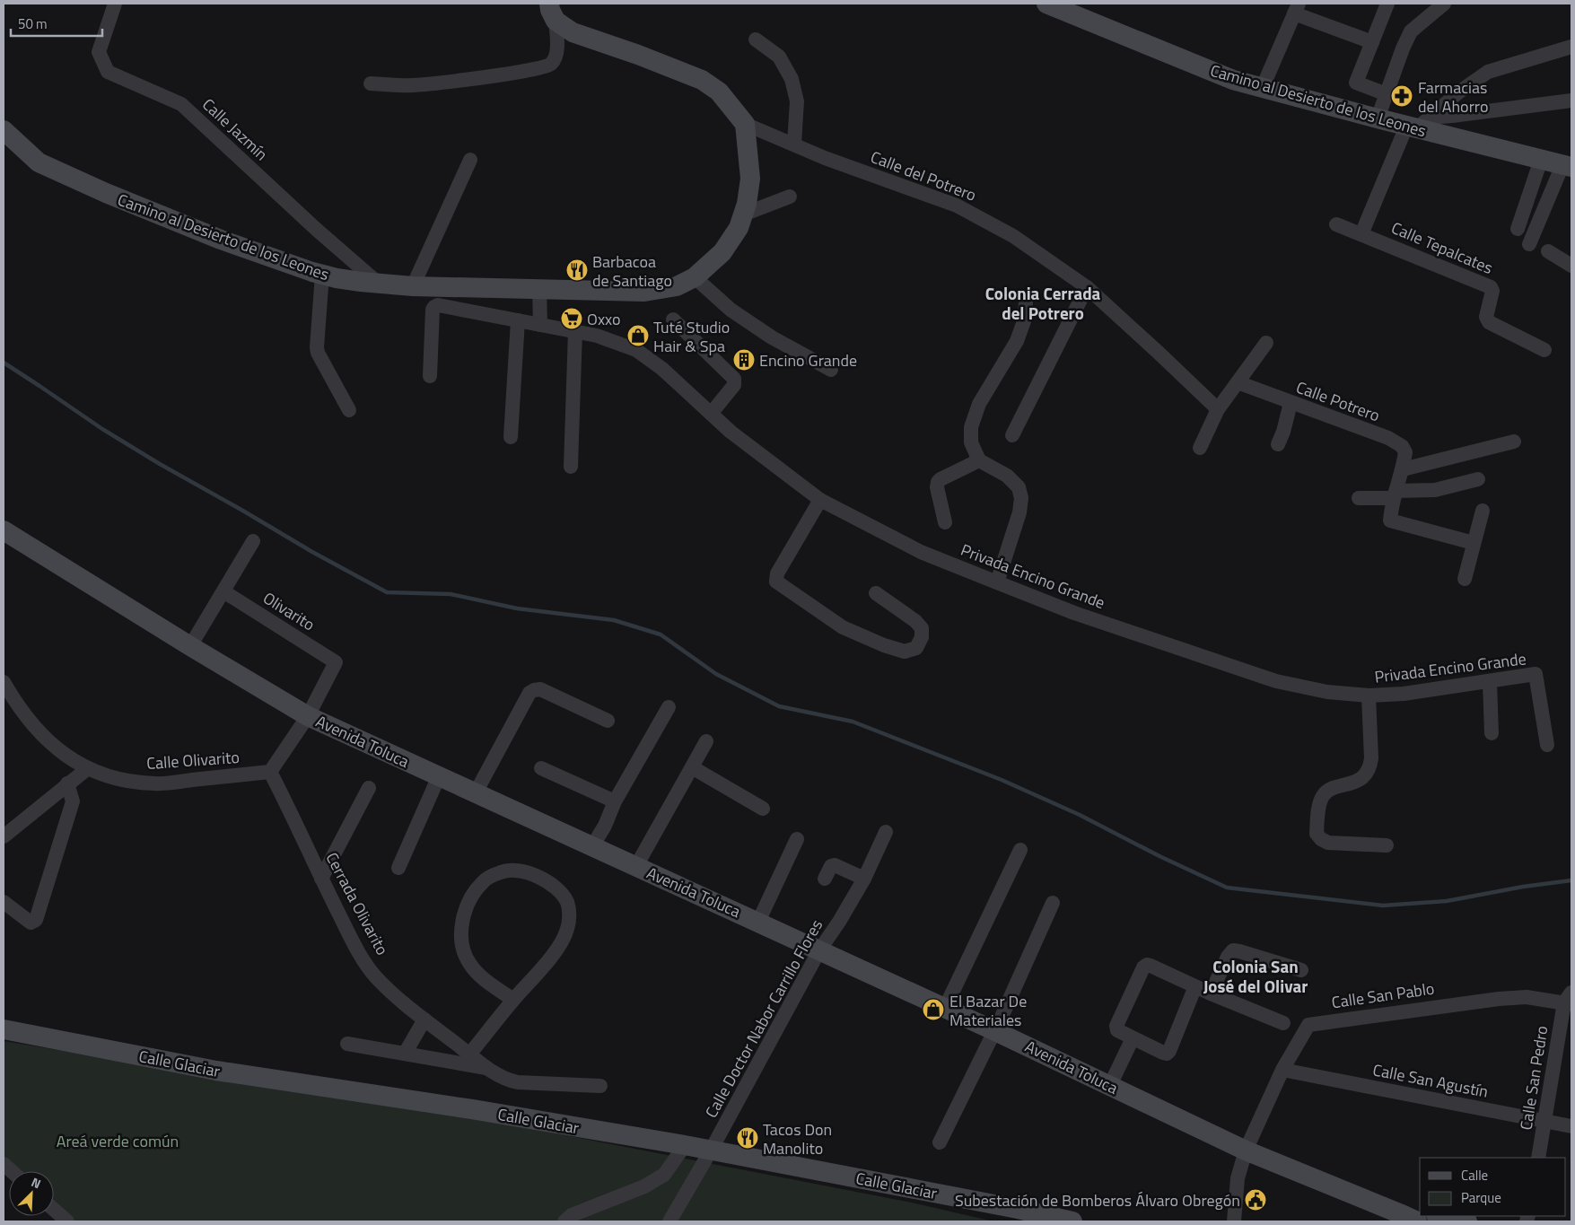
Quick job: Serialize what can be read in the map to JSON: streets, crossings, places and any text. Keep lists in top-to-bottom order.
{
  "streets": {
    "street": [
      "Camino al Desierto de los Leones",
      "Calle Jazmín",
      "Calle del Potrero",
      "Calle Tepalcates",
      "Calle Potrero",
      "Privada Encino Grande",
      "Olivarito",
      "Avenida Toluca",
      "Calle Olivarito",
      "Cerrada Olivarito",
      "Calle San Pablo",
      "Calle Doctor Nabor Carrillo Flores",
      "Calle Glaciar",
      "Calle San Pedro",
      "Calle San Agustín"
    ]
  },
  "crossings": [
    ["Camino al Desierto de los Leones", "Calle Jazmín"],
    ["Camino al Desierto de los Leones", "Calle del Potrero"],
    ["Olivarito", "Avenida Toluca"],
    ["Avenida Toluca", "Calle San Pablo"],
    ["Avenida Toluca", "Calle Doctor Nabor Carrillo Flores"],
    ["Calle Olivarito", "Cerrada Olivarito"],
    ["Calle San Pablo", "Calle San Pedro"],
    ["Calle San Pablo", "Calle San Agustín"],
    ["Calle Doctor Nabor Carrillo Flores", "Calle Glaciar"],
    ["Calle San Pedro", "Calle San Agustín"]
  ],
  "districts": ["Colonia Cerrada del Potrero", "Colonia San José del Olivar"],
  "parks": ["Areá verde común"],
  "places": {
    "pharmacy": ["Farmacias del Ahorro"],
    "restaurant": ["Barbacoa de Santiago", "Tacos Don Manolito"],
    "supermarket": ["Oxxo"],
    "shop": ["Tuté Studio Hair & Spa", "El Bazar De Materiales"],
    "building": ["Encino Grande"],
    "public building": ["Subestación de Bomberos Álvaro Obregón"]
  },
  "legend": ["Calle", "Parque"],
  "scale_bar": "50 m",
  "north": "top right"
}
